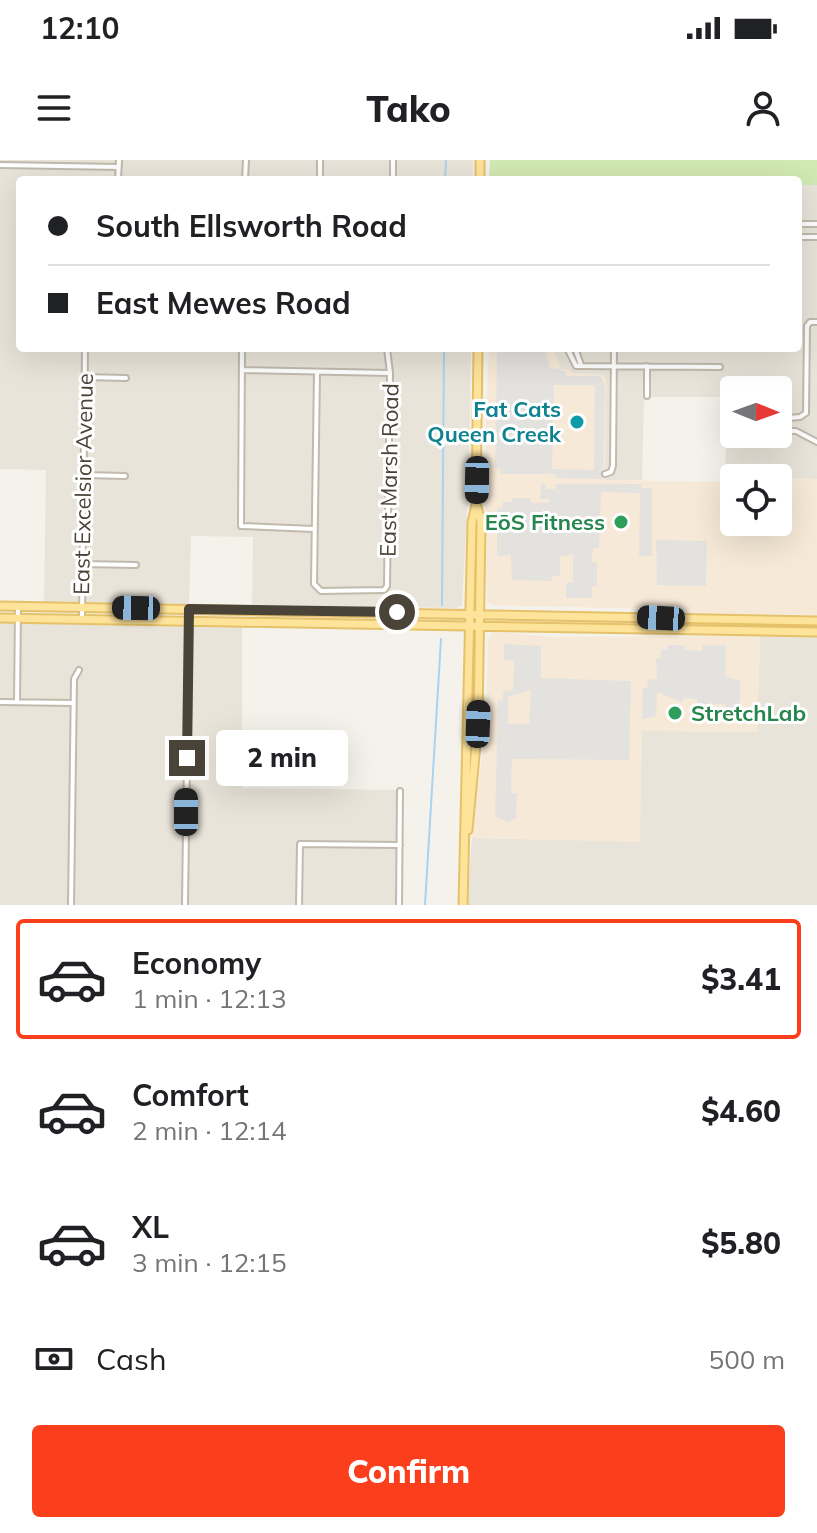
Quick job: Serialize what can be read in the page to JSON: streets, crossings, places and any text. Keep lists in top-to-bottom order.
{
  "streets": {
    "street": ["East Marsh Road", "East Excelsior Avenue"]
  },
  "places": ["Fat Cats Queen Creek", "EōS Fitness", "StretchLab"],
  "north": "right",
  "page": {
    "status": "12:10",
    "header": "Tako",
    "banner": ["South Ellsworth Road", "East Mewes Road"],
    "bubble": "2 min",
    "list": [
      {
        "name": "Economy",
        "note": "1 min · 12:13",
        "value": "$3.41"
      },
      {
        "name": "Comfort",
        "note": "2 min · 12:14",
        "value": "$4.60"
      },
      {
        "name": "XL",
        "note": "3 min · 12:15",
        "value": "$5.80"
      }
    ],
    "pay": ["Cash", "500 m"],
    "buttons": "Confirm"
  }
}
